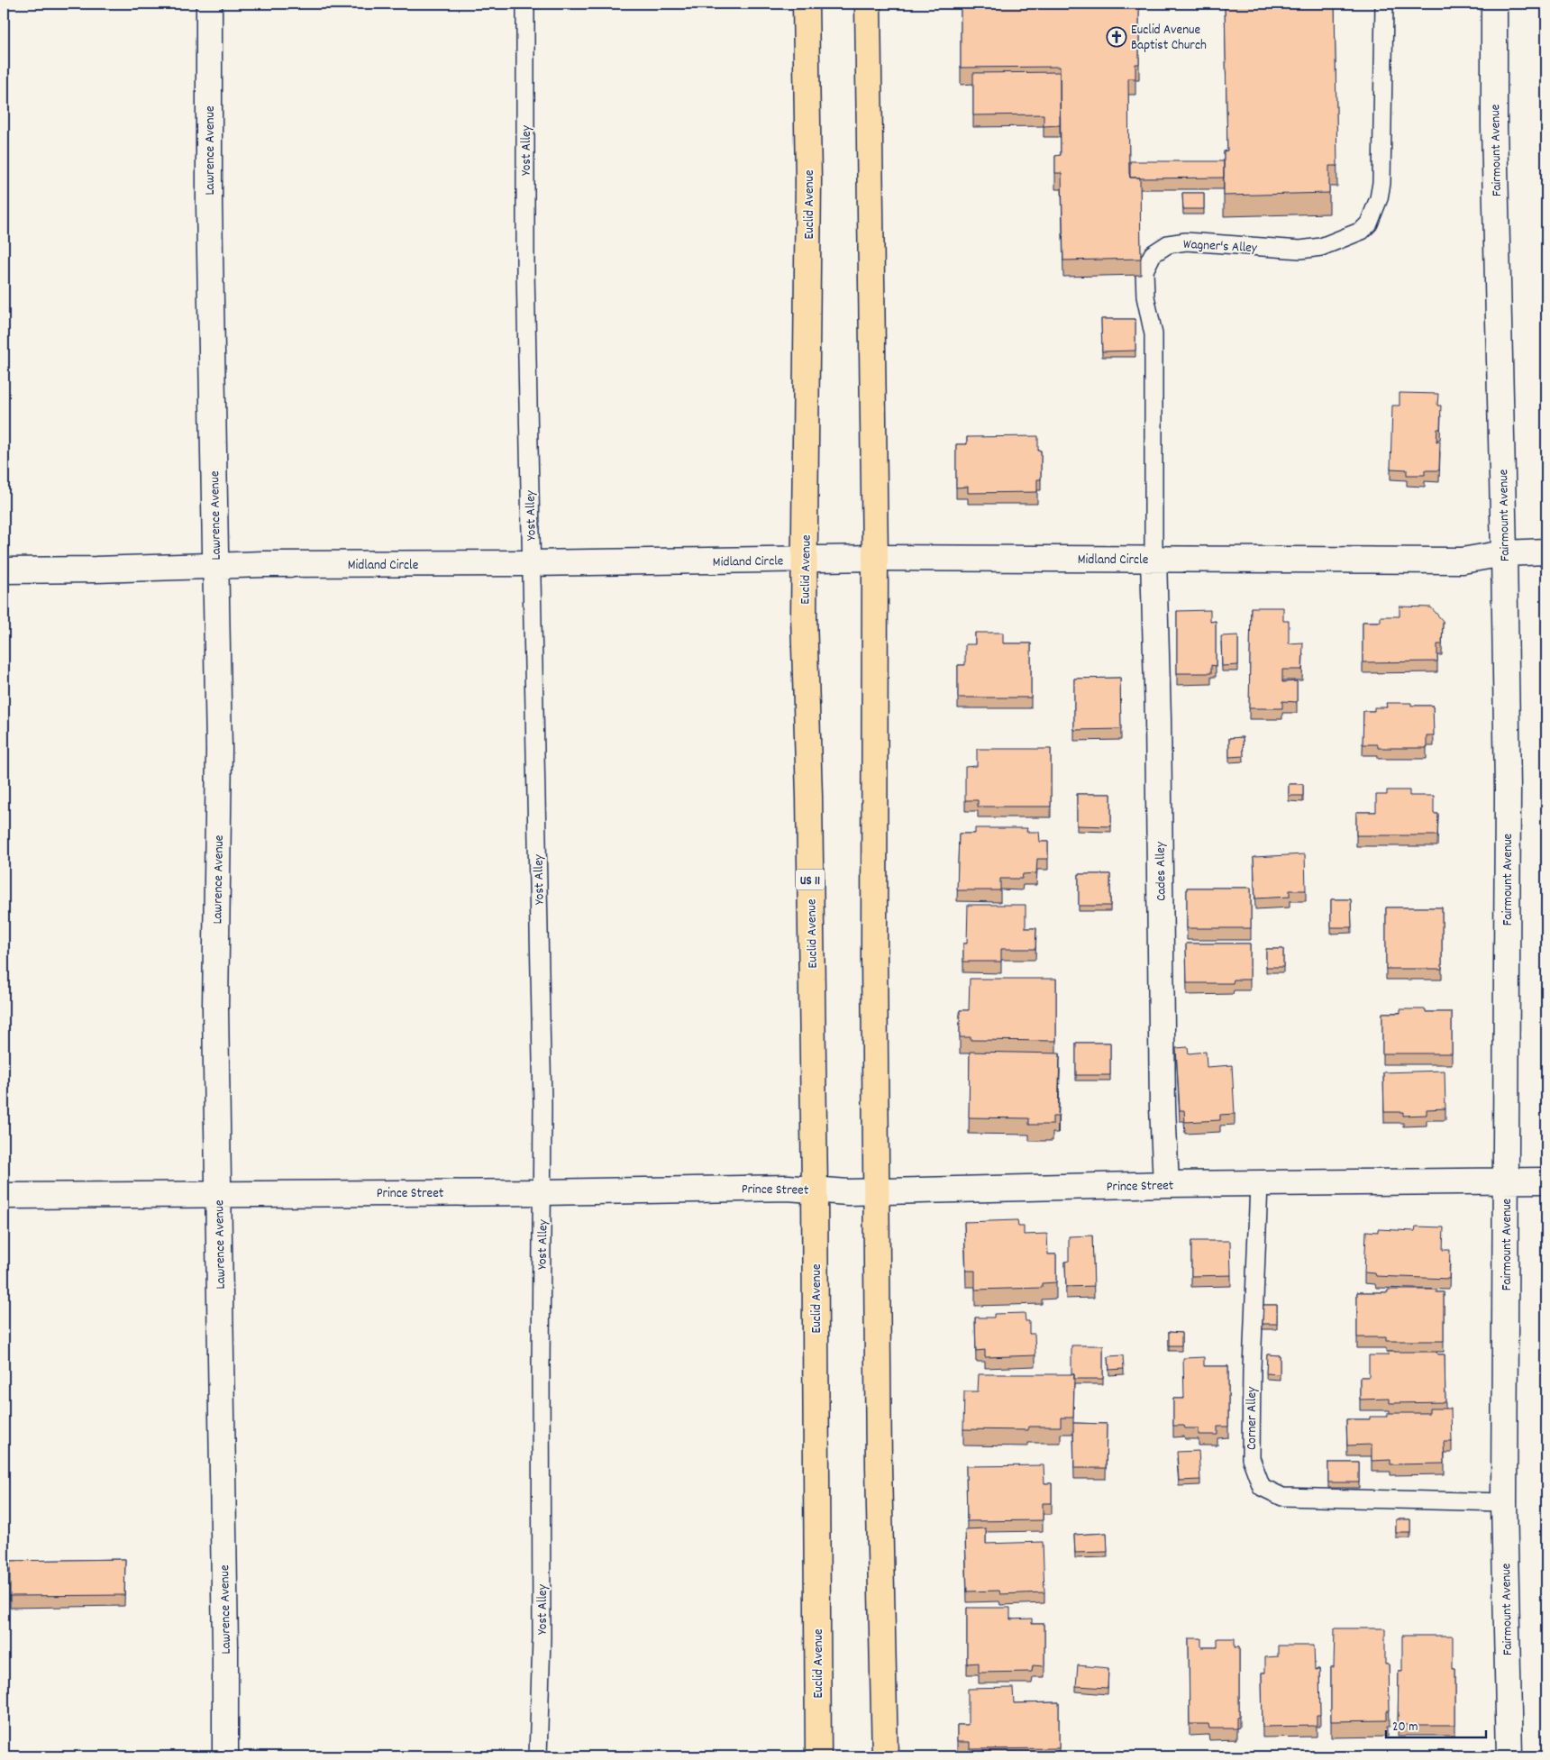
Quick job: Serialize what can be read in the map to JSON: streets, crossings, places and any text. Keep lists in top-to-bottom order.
{
  "streets": {
    "main road": ["Euclid Avenue", "US 11"],
    "street": [
      "Lawrence Avenue",
      "Fairmount Avenue",
      "Midland Circle",
      "Cades Alley",
      "Prince Street"
    ],
    "lane": ["Yost Alley", "Wagner's Alley", "Corner Alley"]
  },
  "crossings": [
    ["Lawrence Avenue", "Midland Circle"],
    ["Lawrence Avenue", "Prince Street"],
    ["Yost Alley", "Midland Circle"],
    ["Yost Alley", "Prince Street"],
    ["Fairmount Avenue", "Midland Circle"],
    ["Fairmount Avenue", "Prince Street"],
    ["Fairmount Avenue", "Corner Alley"],
    ["Euclid Avenue", "Midland Circle"],
    ["Euclid Avenue", "Prince Street"],
    ["Wagner's Alley", "Midland Circle"],
    ["Wagner's Alley", "Cades Alley"],
    ["Midland Circle", "Cades Alley"],
    ["Cades Alley", "Prince Street"],
    ["Prince Street", "Corner Alley"]
  ],
  "places": {
    "church": ["Euclid Avenue Baptist Church"]
  },
  "scale_bar": "20 m"
}
